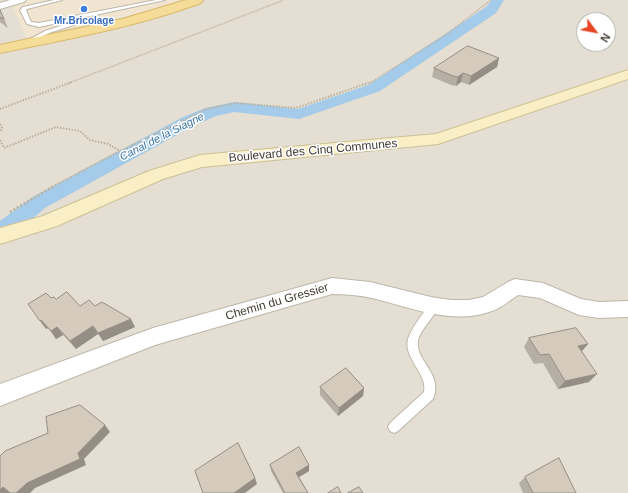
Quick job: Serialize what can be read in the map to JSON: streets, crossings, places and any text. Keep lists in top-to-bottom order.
{
  "streets": {
    "main road": ["Boulevard des Cinq Communes"],
    "street": ["Chemin du Gressier"]
  },
  "water": ["Canal de la Siagne"],
  "places": ["Mr.Bricolage"],
  "north": "bottom right"
}
